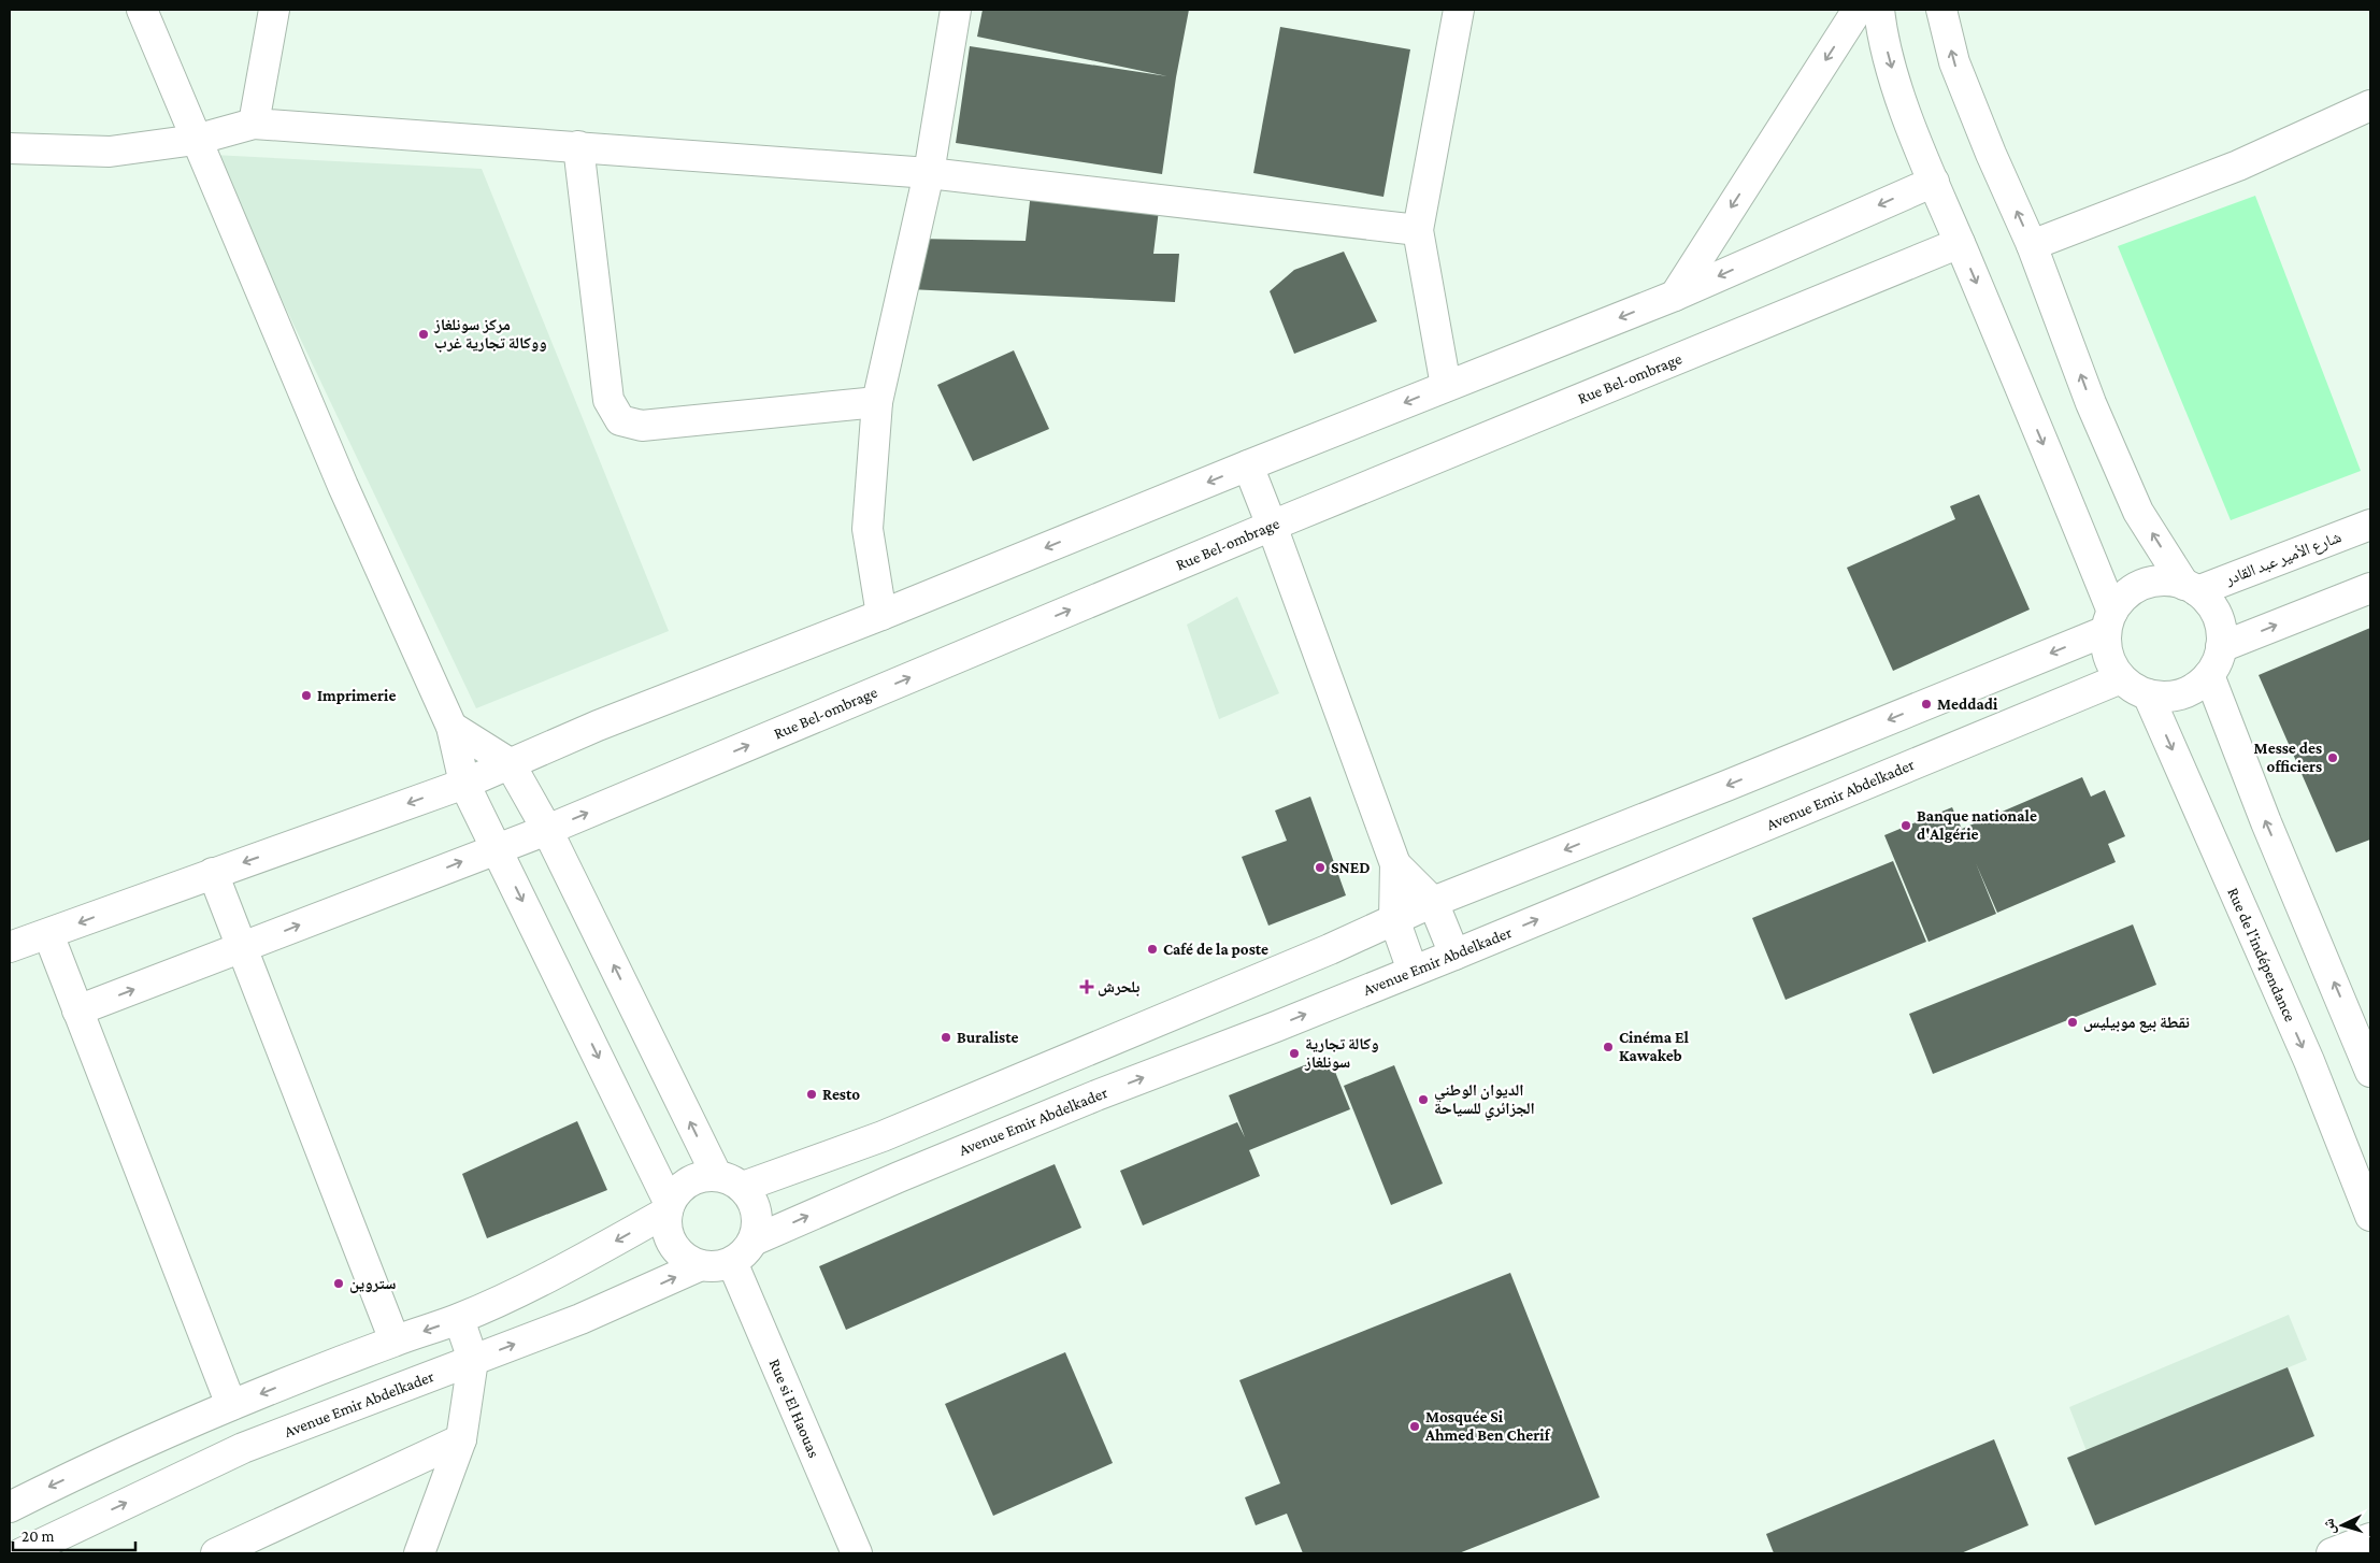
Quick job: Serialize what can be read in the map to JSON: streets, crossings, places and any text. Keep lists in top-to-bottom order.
{
  "streets": {
    "street": [
      "Rue Bel-ombrage",
      "شارع الأمير عبد القادر",
      "Avenue Emir Abdelkader",
      "Rue de l'indépendance",
      "Rue si El Haouas"
    ]
  },
  "crossings": [
    ["شارع الأمير عبد القادر", "Avenue Emir Abdelkader"],
    ["شارع الأمير عبد القادر", "Rue de l'indépendance"],
    ["Avenue Emir Abdelkader", "Rue de l'indépendance"],
    ["Avenue Emir Abdelkader", "Rue si El Haouas"]
  ],
  "places": {
    "other": [
      "مركز سونلغاز ووكالة تجارية غرب",
      "Imprimerie",
      "Meddadi",
      "Messe des officiers",
      "Banque nationale d'Algérie",
      "SNED",
      "Café de la poste",
      "نقطة بيع موبيليس",
      "Buraliste",
      "Cinéma El Kawakeb",
      "وكالة تجارية سونلغاز",
      "Resto",
      "الديوان الوطني الجزائري للسياحة",
      "ستروين",
      "Mosquée Si Ahmed Ben Cherif"
    ],
    "health": ["بلحرش"]
  },
  "scale_bar": "20 m",
  "north": "left"
}
